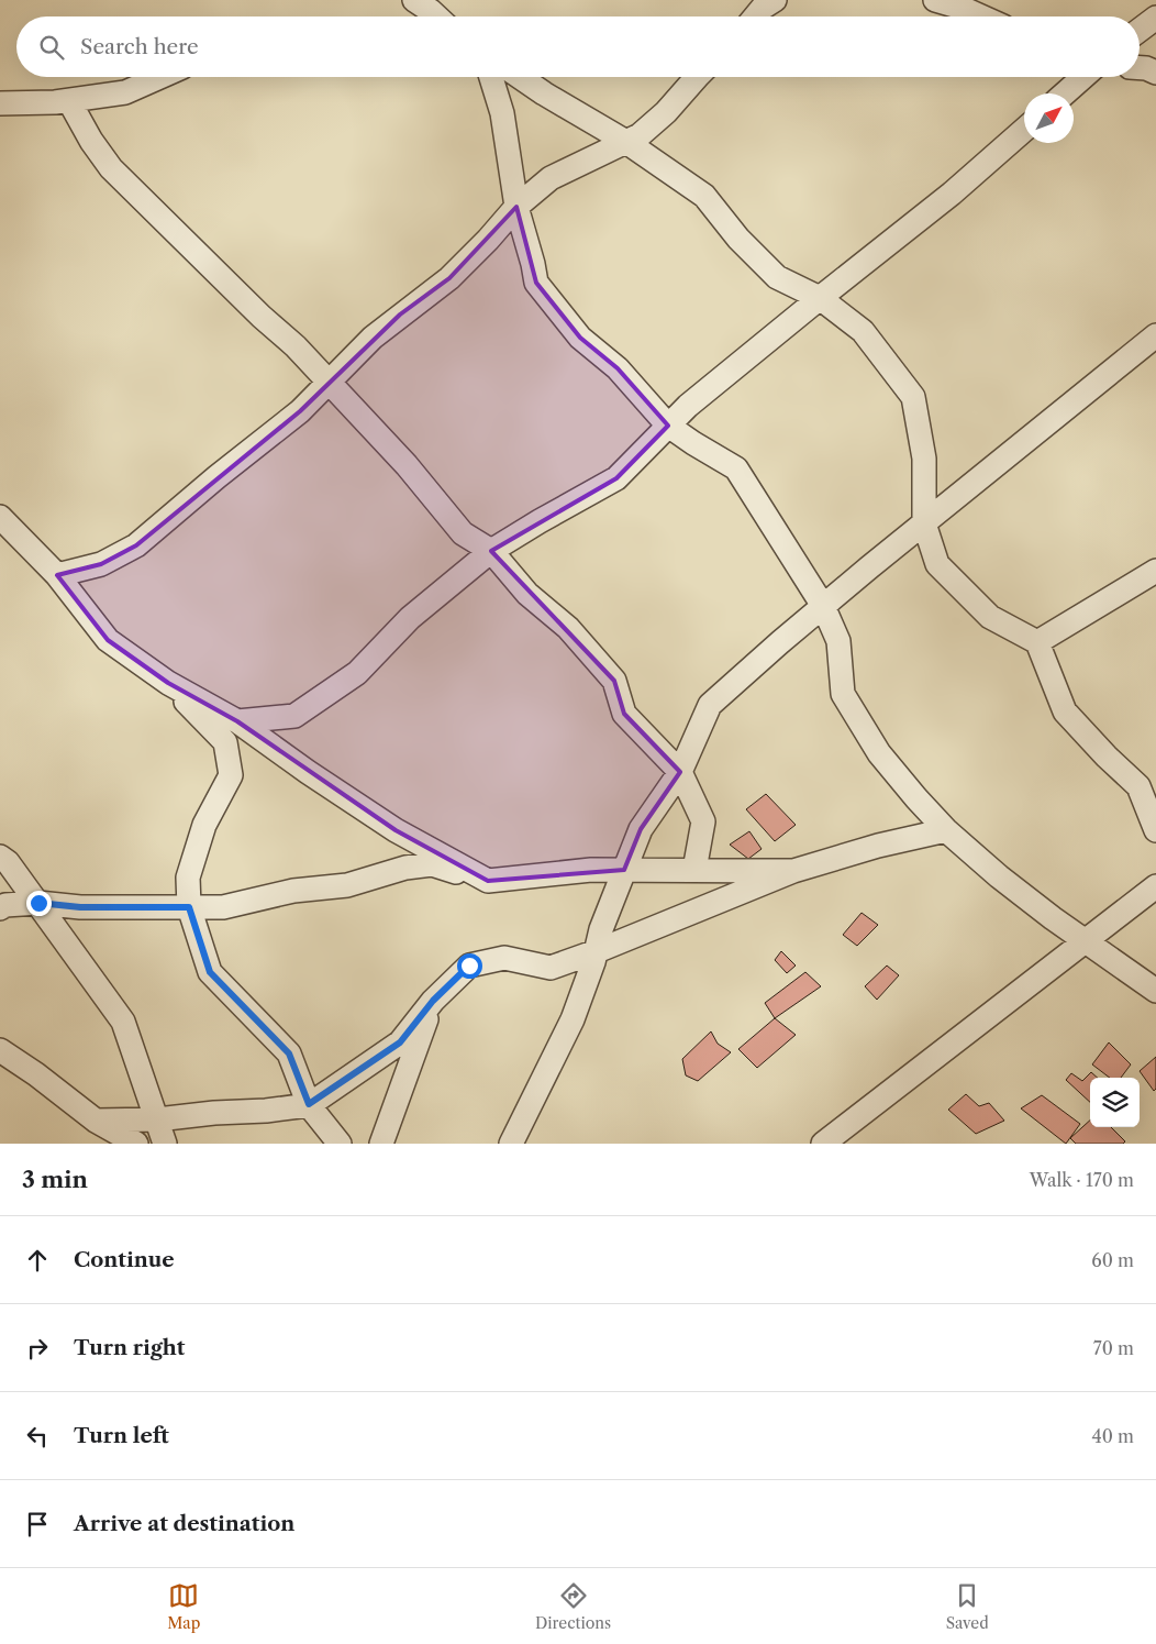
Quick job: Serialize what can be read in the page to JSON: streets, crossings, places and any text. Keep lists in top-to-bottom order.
{
  "north": "top right",
  "page": {
    "search": "Search here",
    "heading": ["3 min", "Walk · 170 m"],
    "list": [
      ["Continue", "60 m"],
      ["Turn right", "70 m"],
      ["Turn left", "40 m"],
      "Arrive at destination"
    ],
    "nav": ["Map", "Directions", "Saved"]
  }
}
